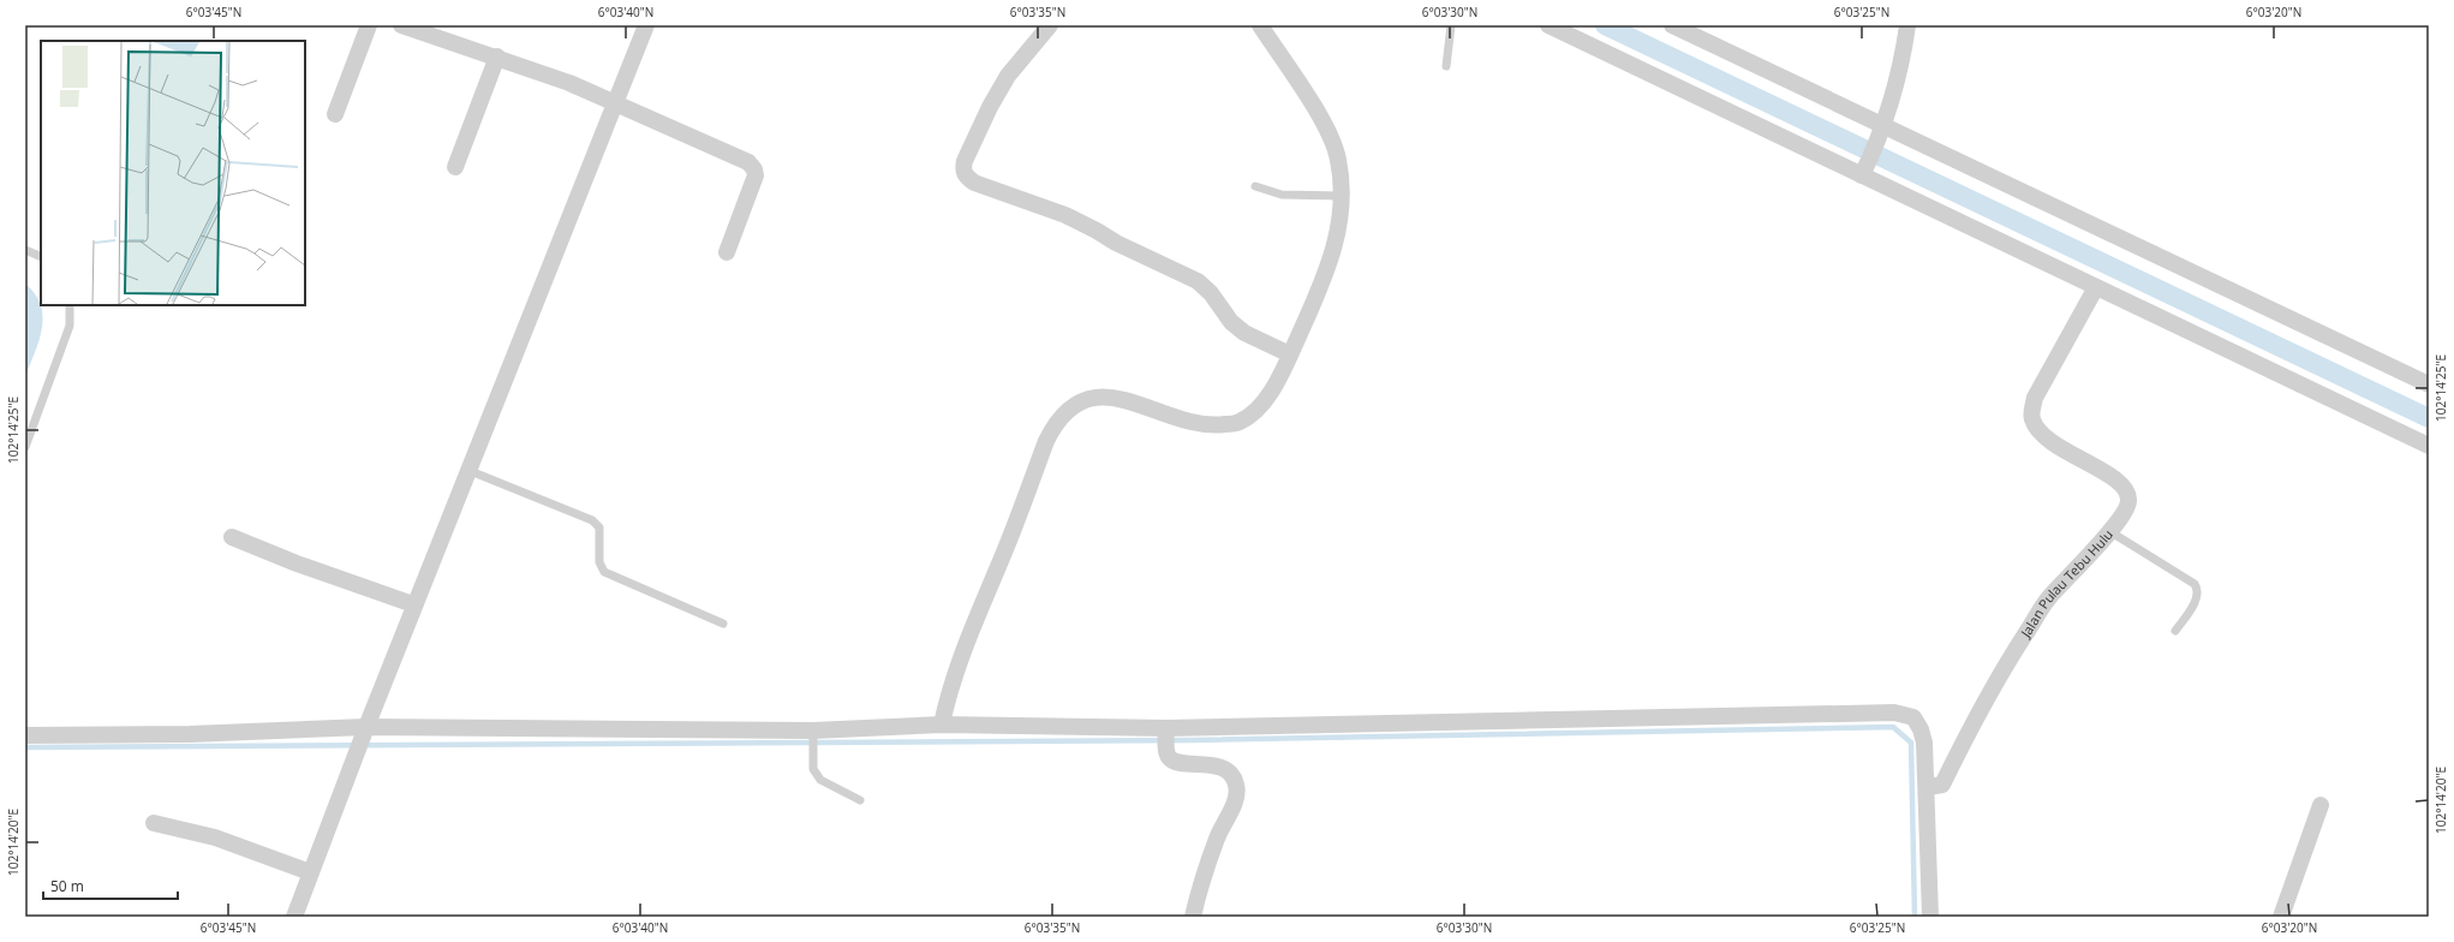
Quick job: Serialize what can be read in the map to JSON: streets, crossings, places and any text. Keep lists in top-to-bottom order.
{
  "streets": {
    "street": ["Jalan Pulau Tebu Hulu"]
  },
  "scale_bar": "50 m",
  "coordinates": [
    "6°03'45\"N",
    "6°03'40\"N",
    "6°03'35\"N",
    "6°03'30\"N",
    "6°03'25\"N",
    "6°03'20\"N",
    "102°14'25\"E",
    "102°14'20\"E"
  ]
}
